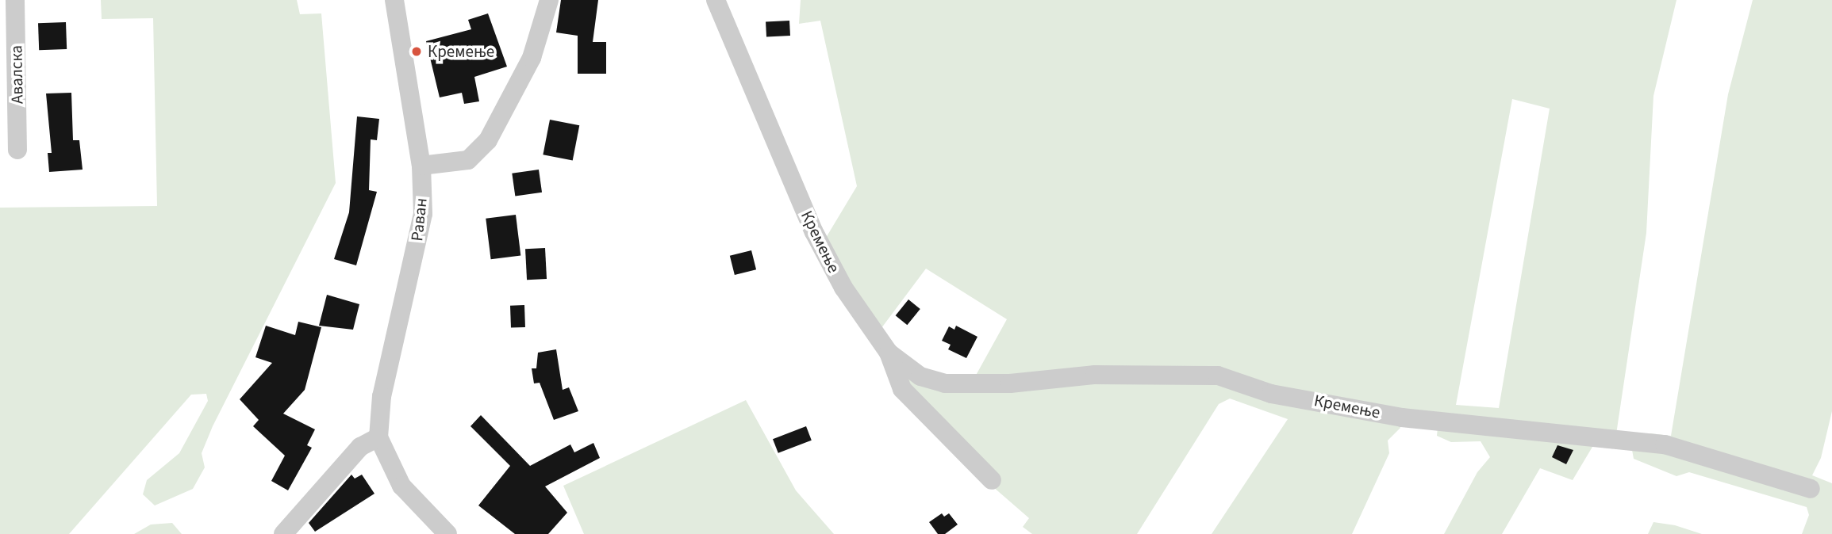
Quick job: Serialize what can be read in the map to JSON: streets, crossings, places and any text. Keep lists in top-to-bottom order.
{
  "streets": {
    "street": ["Авалска", "Раван", "Кремење"]
  },
  "places": ["Кремење"]
}
